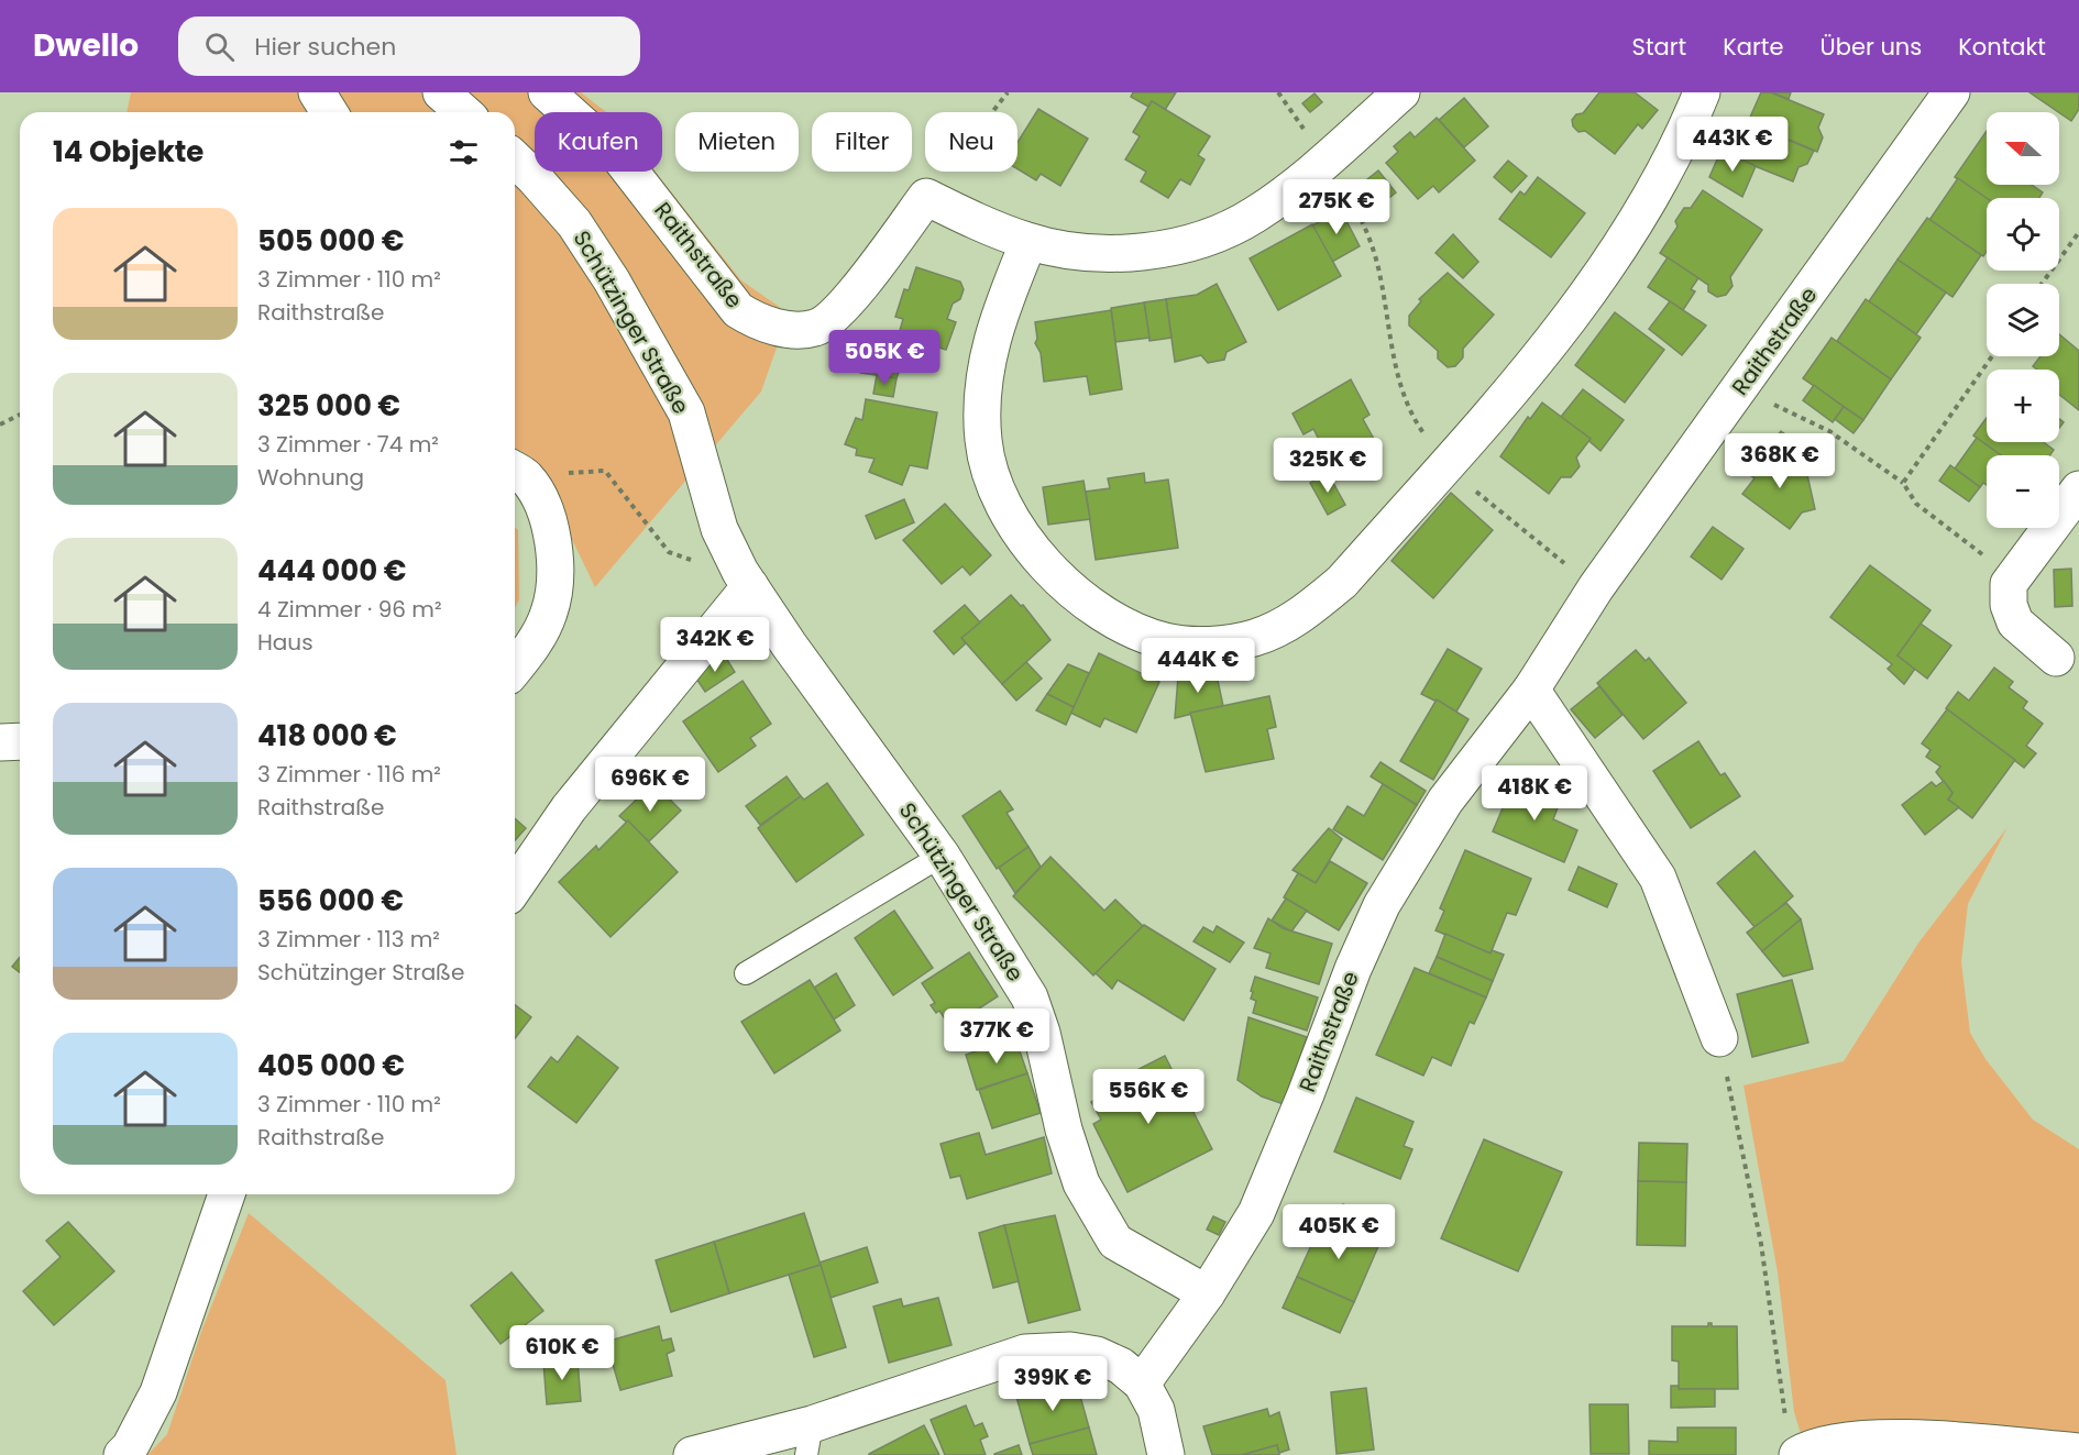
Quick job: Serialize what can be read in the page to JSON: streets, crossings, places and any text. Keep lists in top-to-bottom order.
{
  "streets": {
    "street": ["Raithstraße", "Schützinger Straße"]
  },
  "crossings": [
    ["Raithstraße", "Schützinger Straße"]
  ],
  "north": "left",
  "page": {
    "header": "Dwello",
    "search": "Hier suchen",
    "nav": [
      "Start",
      "Karte",
      "Über uns",
      "Kontakt"
    ],
    "map_buttons": ["+", "−"],
    "chip": [
      "Kaufen",
      "Mieten",
      "Filter",
      "Neu"
    ],
    "heading": "14 Objekte",
    "price": [
      "443K €",
      "275K €",
      "505K €",
      "368K €",
      "325K €",
      "342K €",
      "444K €",
      "696K €",
      "418K €",
      "377K €",
      "556K €",
      "405K €",
      "610K €",
      "399K €"
    ],
    "list": [
      {
        "name": "505 000 €",
        "note": "3 Zimmer · 110 m² · Raithstraße"
      },
      {
        "name": "325 000 €",
        "note": "3 Zimmer · 74 m² · Wohnung"
      },
      {
        "name": "444 000 €",
        "note": "4 Zimmer · 96 m² · Haus"
      },
      {
        "name": "418 000 €",
        "note": "3 Zimmer · 116 m² · Raithstraße"
      },
      {
        "name": "556 000 €",
        "note": "3 Zimmer · 113 m² · Schützinger Straße"
      },
      {
        "name": "405 000 €",
        "note": "3 Zimmer · 110 m² · Raithstraße"
      }
    ]
  }
}
